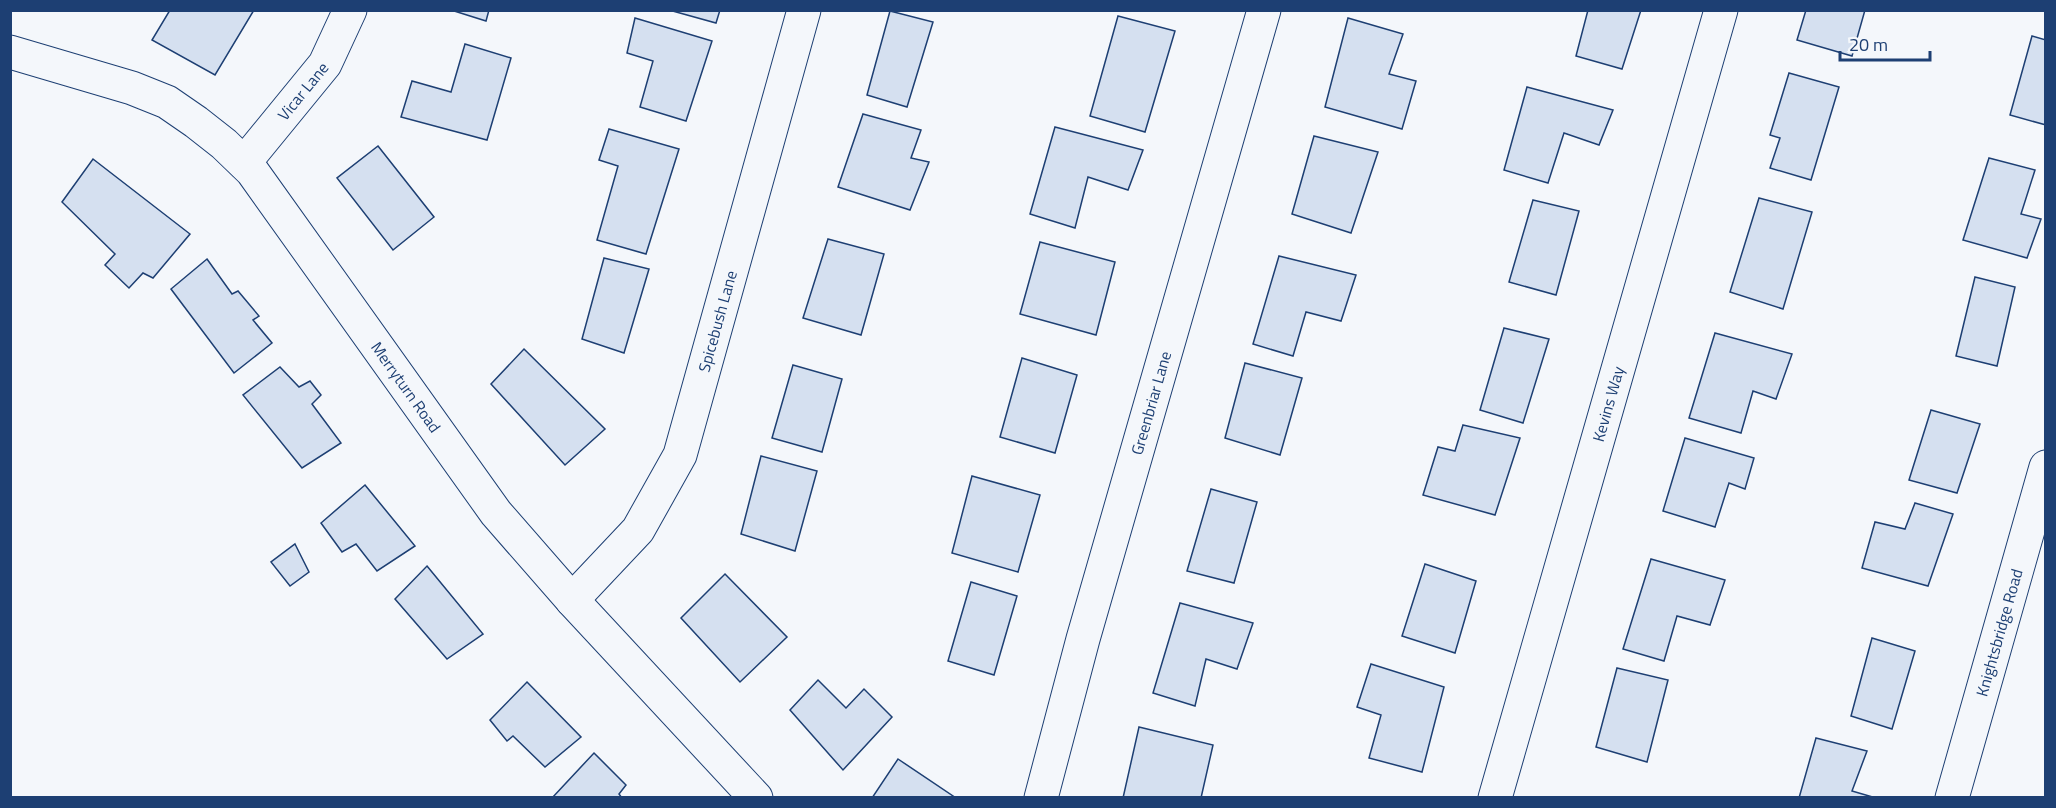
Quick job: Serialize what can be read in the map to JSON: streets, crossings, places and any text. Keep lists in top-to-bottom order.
{
  "streets": {
    "street": [
      "Vicar Lane",
      "Spicebush Lane",
      "Merryturn Road",
      "Greenbriar Lane",
      "Kevins Way",
      "Knightsbridge Road"
    ]
  },
  "crossings": [
    ["Vicar Lane", "Merryturn Road"],
    ["Spicebush Lane", "Merryturn Road"]
  ],
  "scale_bar": "20 m"
}
